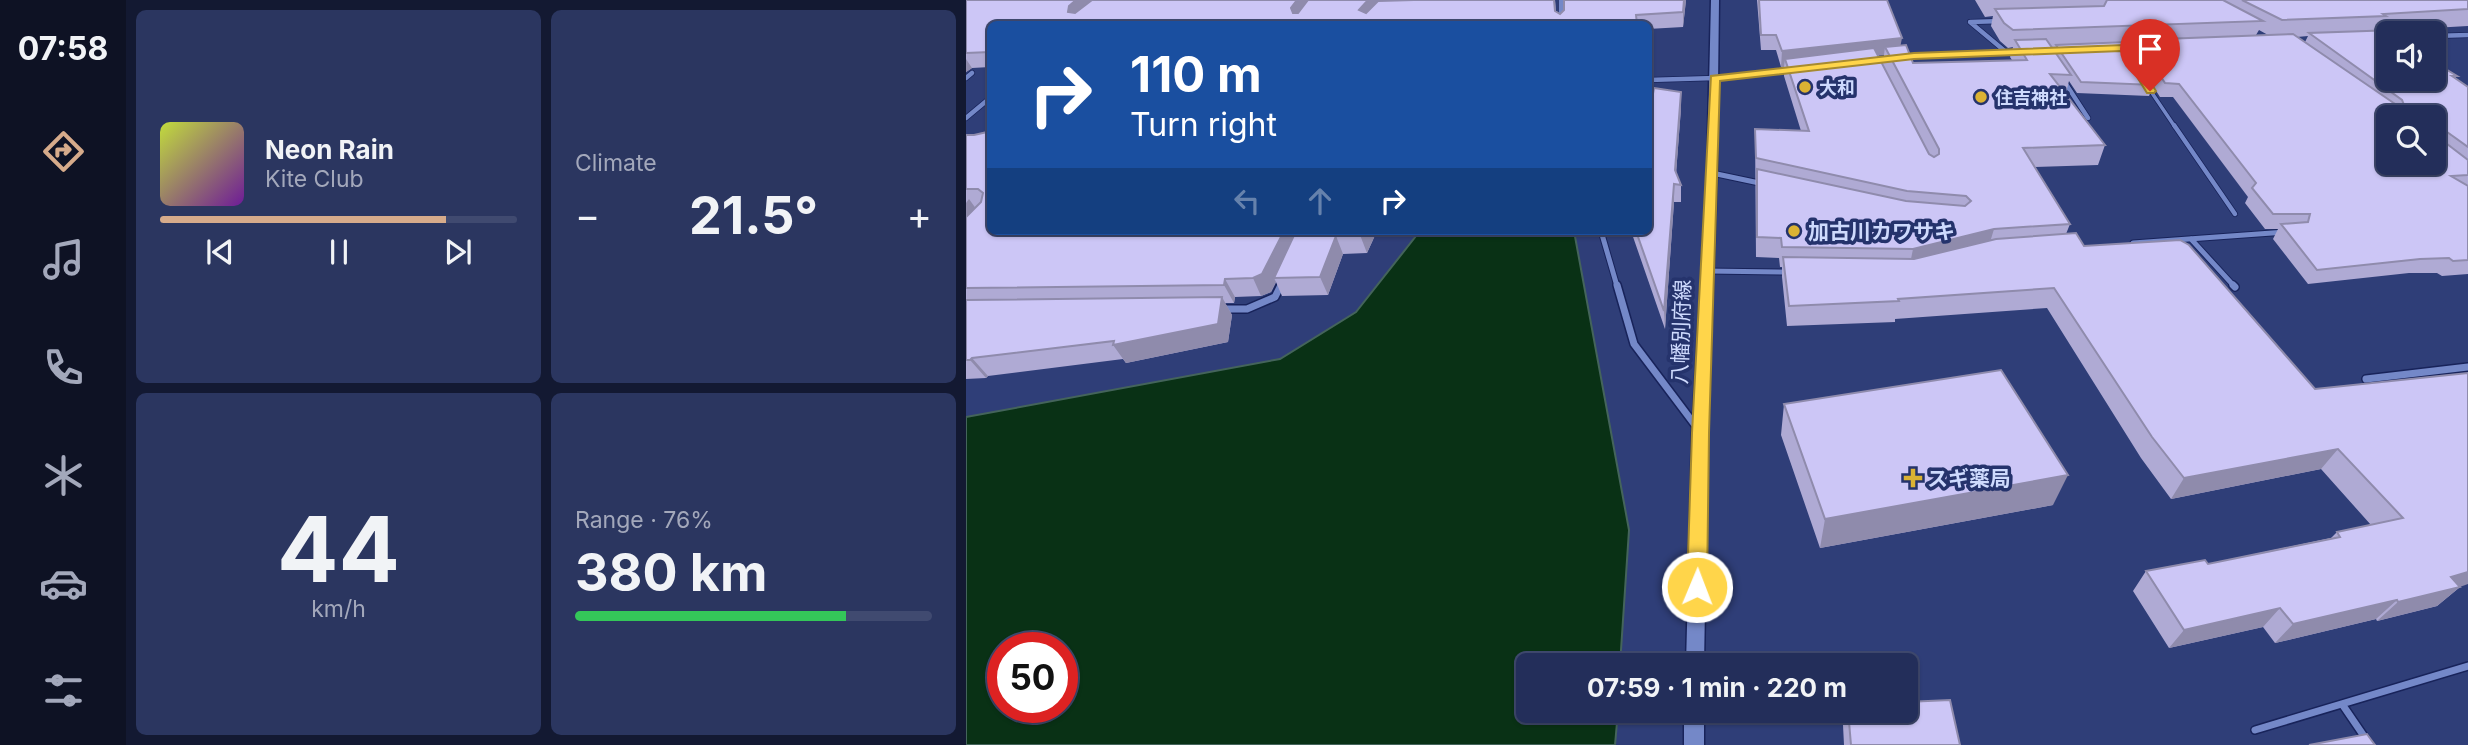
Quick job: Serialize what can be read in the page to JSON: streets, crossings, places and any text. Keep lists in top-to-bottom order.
{
  "streets": {
    "main road": ["八幡別府線"]
  },
  "places": {
    "other": ["大和", "住吉神社", "加古川カワサキ"],
    "health": ["スギ薬局"]
  },
  "page": {
    "tabs": "07:58",
    "tile": [
      "Climate",
      ["44", "km/h"],
      ["Range · 76%", "380 km"]
    ],
    "turn": ["110 m", "Turn right"],
    "song": ["Neon Rain", "Kite Club"],
    "heat": ["−", "21.5°", "+"],
    "limit": "50",
    "trip": "07:59 · 1 min · 220 m"
  }
}
